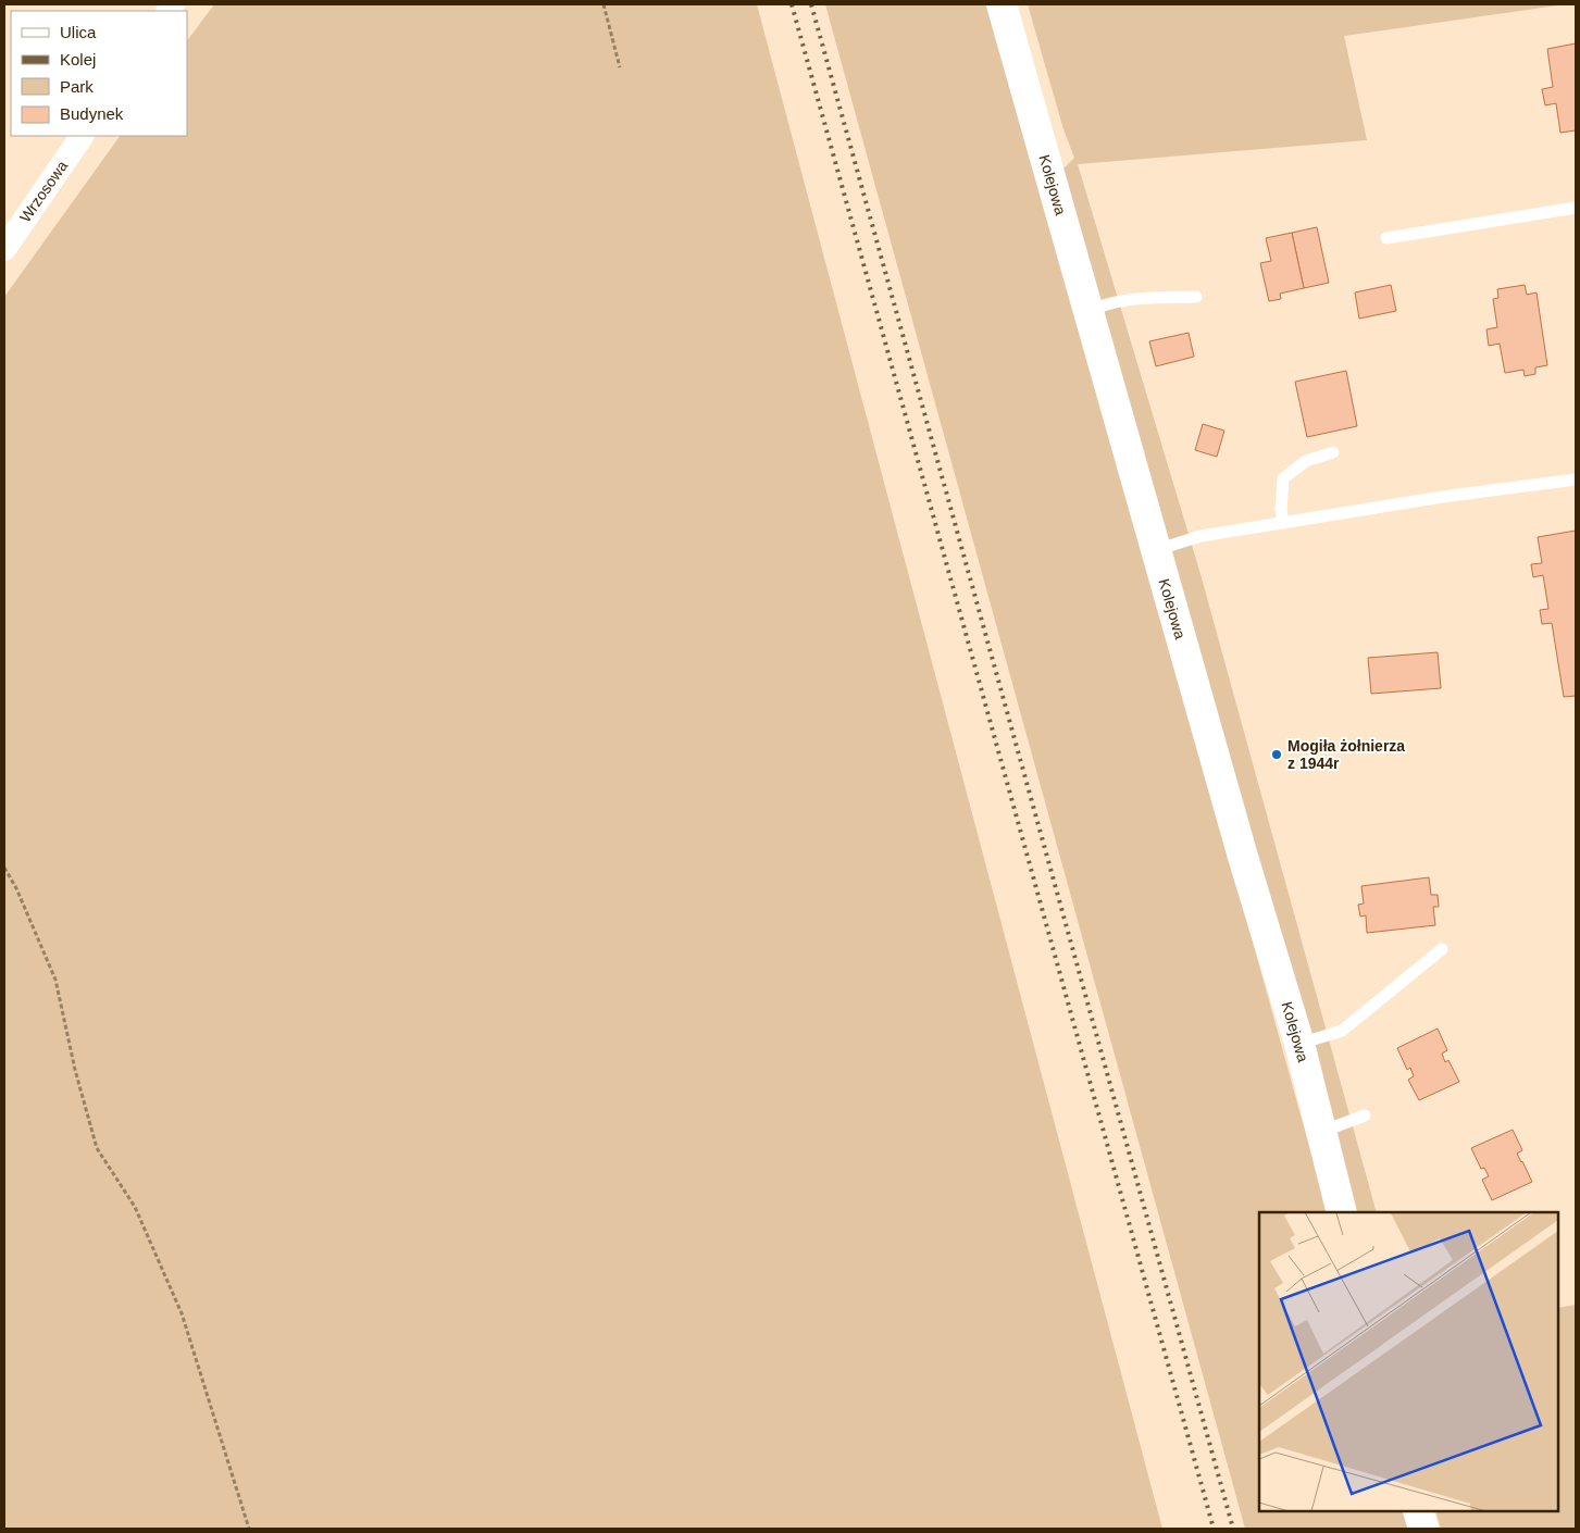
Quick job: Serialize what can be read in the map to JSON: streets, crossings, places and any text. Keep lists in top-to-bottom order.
{
  "streets": {
    "street": ["Kolejowa", "Wrzosowa"]
  },
  "places": ["Mogiła żołnierza z 1944r"],
  "legend": [
    "Ulica",
    "Kolej",
    "Park",
    "Budynek"
  ]
}
